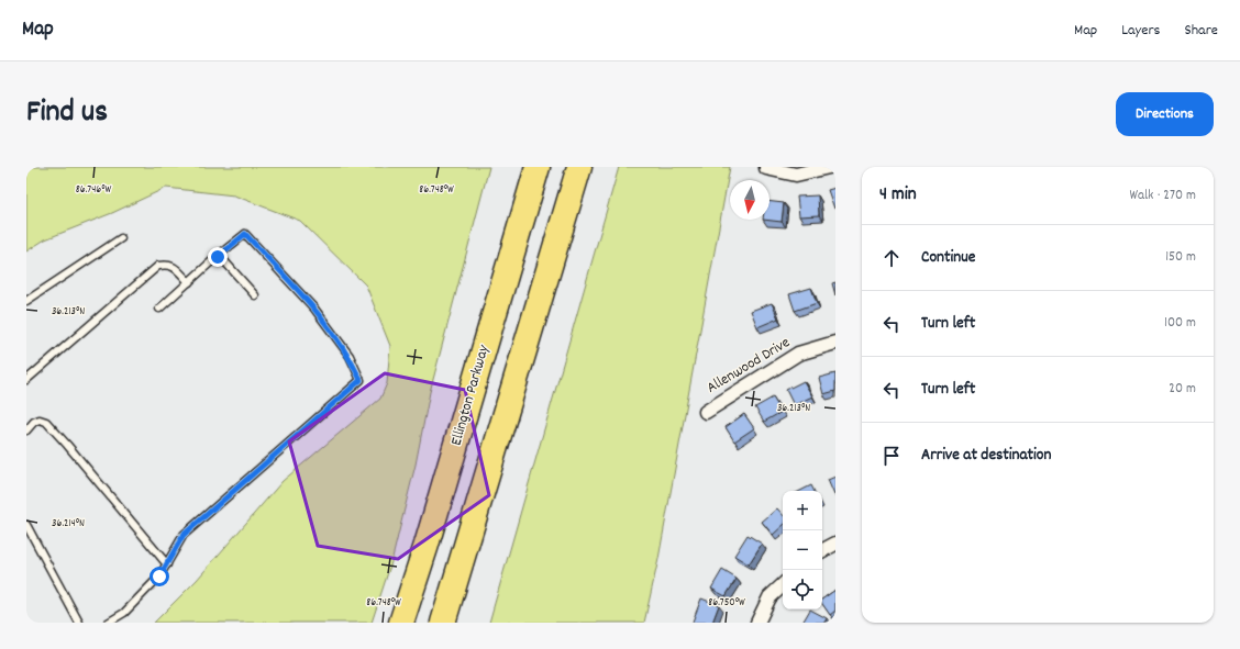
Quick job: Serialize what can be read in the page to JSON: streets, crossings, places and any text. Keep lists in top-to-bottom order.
{
  "streets": {
    "highway": ["Ellington Parkway"],
    "street": ["Allenwood Drive"]
  },
  "north": "bottom",
  "page": {
    "header": "Map",
    "nav": ["Map", "Layers", "Share"],
    "title": "Find us",
    "buttons": "Directions",
    "heading": ["4 min", "Walk · 270 m"],
    "list": [
      ["Continue", "150 m"],
      ["Turn left", "100 m"],
      ["Turn left", "20 m"],
      "Arrive at destination"
    ],
    "map_buttons": ["+", "−"]
  },
  "coordinates": [
    "86.746°W",
    "86.748°W",
    "36.213°N",
    "36.214°N",
    "86.750°W"
  ]
}
